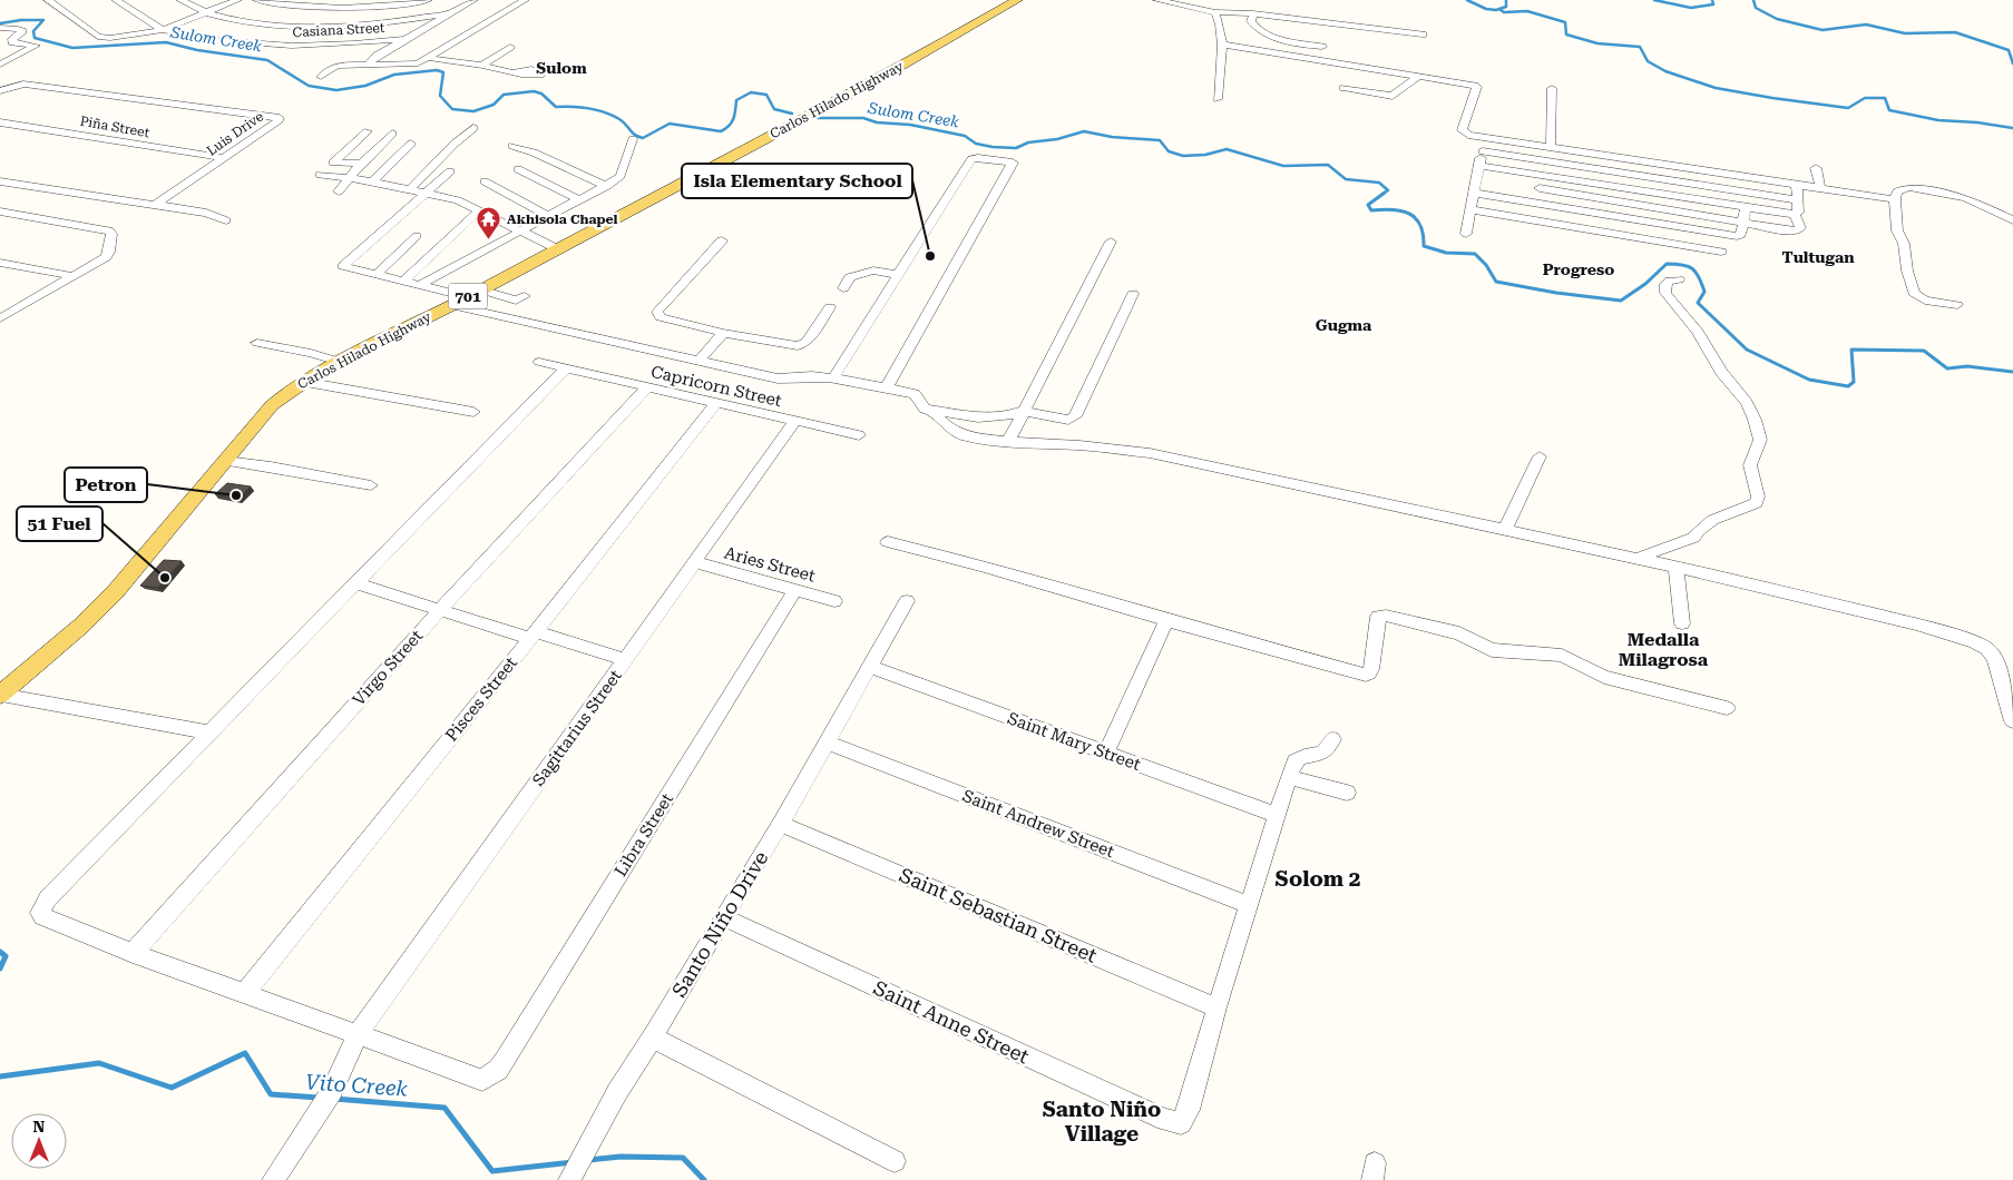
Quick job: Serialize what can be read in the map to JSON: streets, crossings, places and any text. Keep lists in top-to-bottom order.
{
  "streets": {
    "main road": ["Carlos Hilado Highway", "701"],
    "street": [
      "Casiana Street",
      "Piña Street",
      "Luis Drive",
      "Capricorn Street",
      "Aries Street",
      "Virgo Street",
      "Pisces Street",
      "Sagittarius Street",
      "Saint Mary Street",
      "Saint Andrew Street",
      "Libra Street",
      "Saint Sebastian Street",
      "Santo Niño Drive",
      "Saint Anne Street"
    ]
  },
  "crossings": [
    ["Piña Street", "Luis Drive"],
    ["Capricorn Street", "Virgo Street"],
    ["Capricorn Street", "Pisces Street"],
    ["Capricorn Street", "Sagittarius Street"],
    ["Aries Street", "Sagittarius Street"],
    ["Aries Street", "Libra Street"],
    ["Sagittarius Street", "Libra Street"],
    ["Saint Mary Street", "Santo Niño Drive"],
    ["Saint Andrew Street", "Santo Niño Drive"],
    ["Saint Sebastian Street", "Santo Niño Drive"],
    ["Saint Sebastian Street", "Saint Anne Street"],
    ["Santo Niño Drive", "Saint Anne Street"]
  ],
  "districts": [
    "Sulom",
    "Tultugan",
    "Progreso",
    "Gugma",
    "Medalla Milagrosa",
    "Solom 2",
    "Santo Niño Village"
  ],
  "water": ["Sulom Creek", "Vito Creek"],
  "places": {
    "temple": ["Akhisola Chapel"],
    "other": ["Isla Elementary School", "Petron", "51 Fuel"]
  },
  "north": "top"
}
